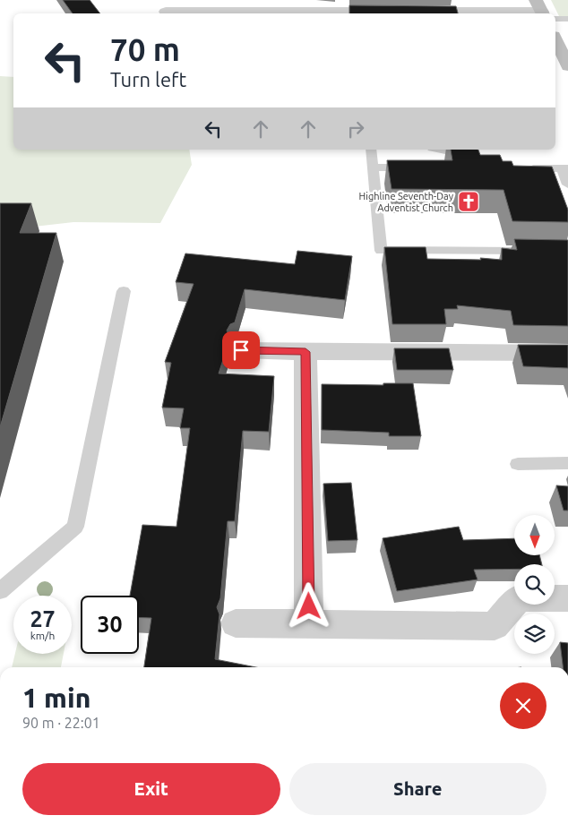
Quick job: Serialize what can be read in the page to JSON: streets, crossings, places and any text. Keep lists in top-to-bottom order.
{
  "places": {
    "church": ["Highline Seventh-Day Adventist Church"]
  },
  "north": "bottom",
  "page": {
    "turn": ["70 m", "Turn left"],
    "speed": "27 km/h",
    "limit": "30",
    "heading": ["1 min", "90 m · 22:01"],
    "buttons": ["Exit", "Share"]
  }
}
